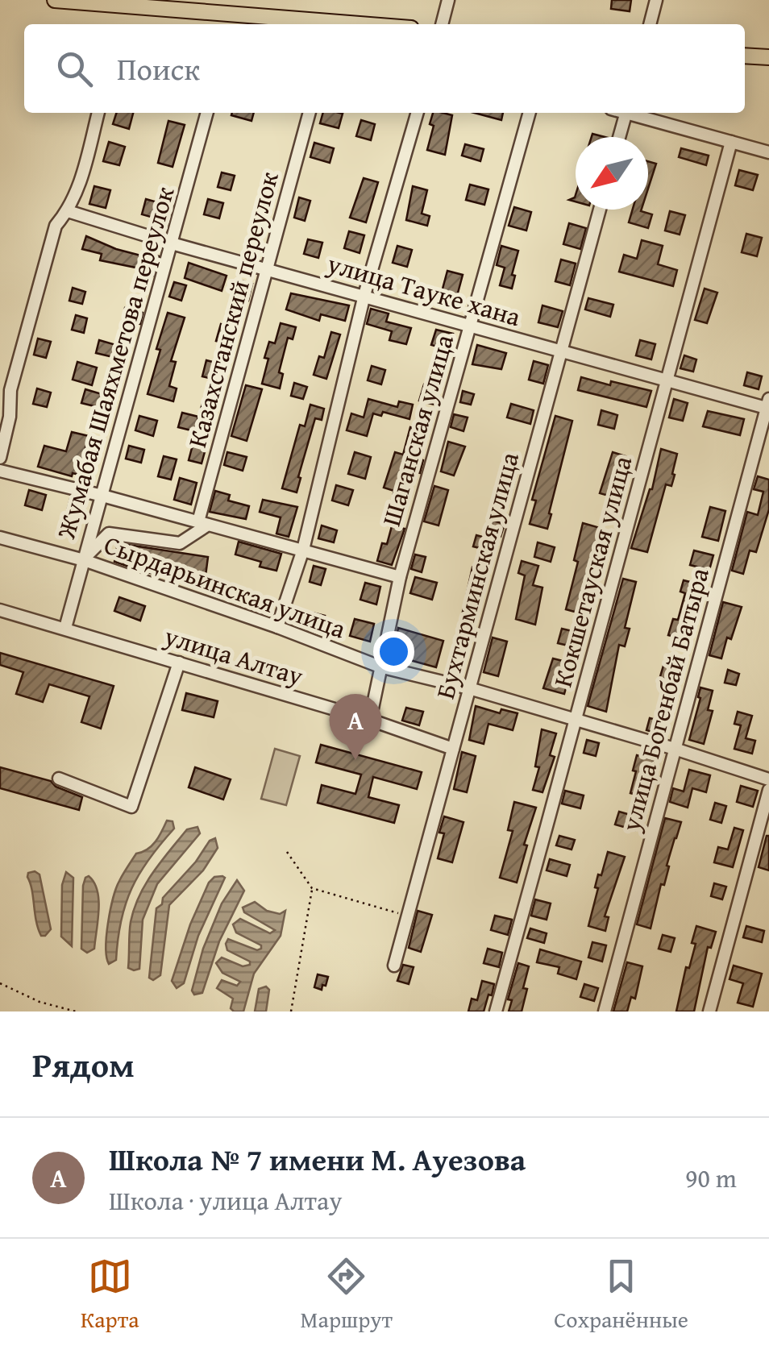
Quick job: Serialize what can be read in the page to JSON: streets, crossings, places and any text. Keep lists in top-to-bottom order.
{
  "streets": {
    "street": [
      "улица Тауке хана",
      "Казахстанский переулок",
      "Жумабая Шаяхметова переулок",
      "Шаганская улица",
      "Кокшетауская улица",
      "Бухтарминская улица",
      "Сырдарьинская улица",
      "улица Алтау",
      "улица Богенбай Батыра"
    ]
  },
  "crossings": [
    ["улица Тауке хана", "Казахстанский переулок"],
    ["улица Тауке хана", "Жумабая Шаяхметова переулок"],
    ["улица Тауке хана", "Шаганская улица"],
    ["улица Тауке хана", "Кокшетауская улица"],
    ["улица Тауке хана", "Бухтарминская улица"],
    ["улица Тауке хана", "улица Богенбай Батыра"],
    ["Жумабая Шаяхметова переулок", "Сырдарьинская улица"],
    ["Жумабая Шаяхметова переулок", "улица Алтау"],
    ["Шаганская улица", "Сырдарьинская улица"],
    ["Шаганская улица", "улица Алтау"],
    ["Кокшетауская улица", "Сырдарьинская улица"],
    ["Бухтарминская улица", "Сырдарьинская улица"],
    ["Бухтарминская улица", "улица Алтау"],
    ["Сырдарьинская улица", "улица Богенбай Батыра"]
  ],
  "north": "bottom left",
  "page": {
    "search": "Поиск",
    "pins": "A",
    "heading": "Рядом",
    "list": [
      {
        "mark": "A",
        "name": "Школа № 7 имени М. Ауезова",
        "note": "Школа · улица Алтау",
        "value": "90 m"
      }
    ],
    "nav": ["Карта", "Маршрут", "Сохранённые"]
  }
}
